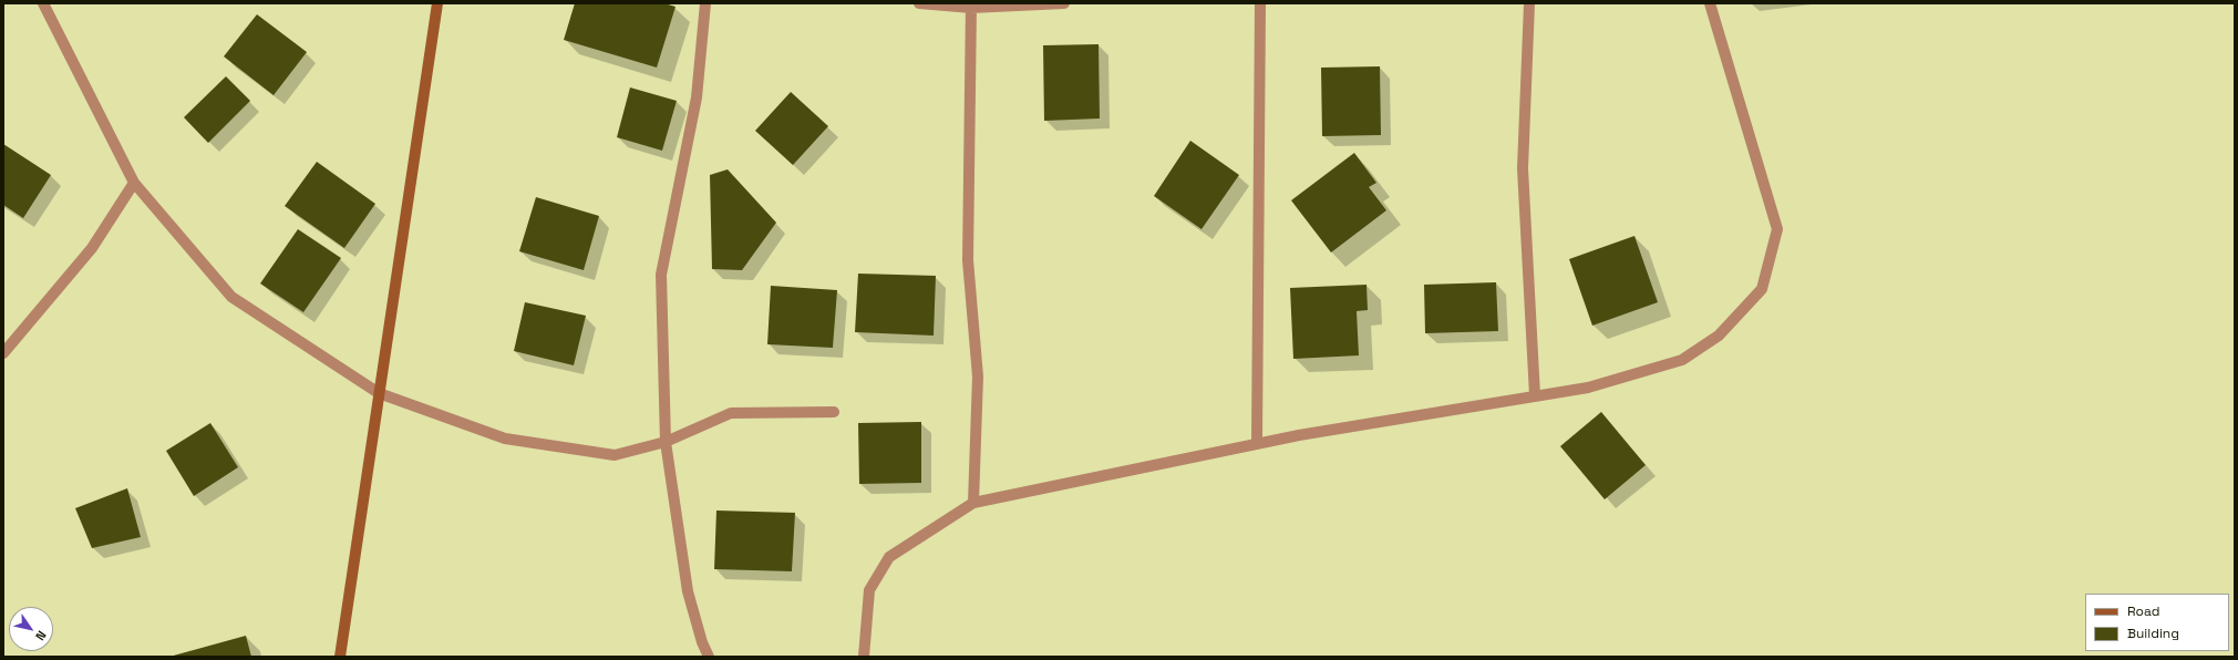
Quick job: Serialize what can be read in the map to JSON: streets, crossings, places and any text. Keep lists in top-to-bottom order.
{
  "legend": ["Road", "Building"],
  "north": "bottom right"
}
